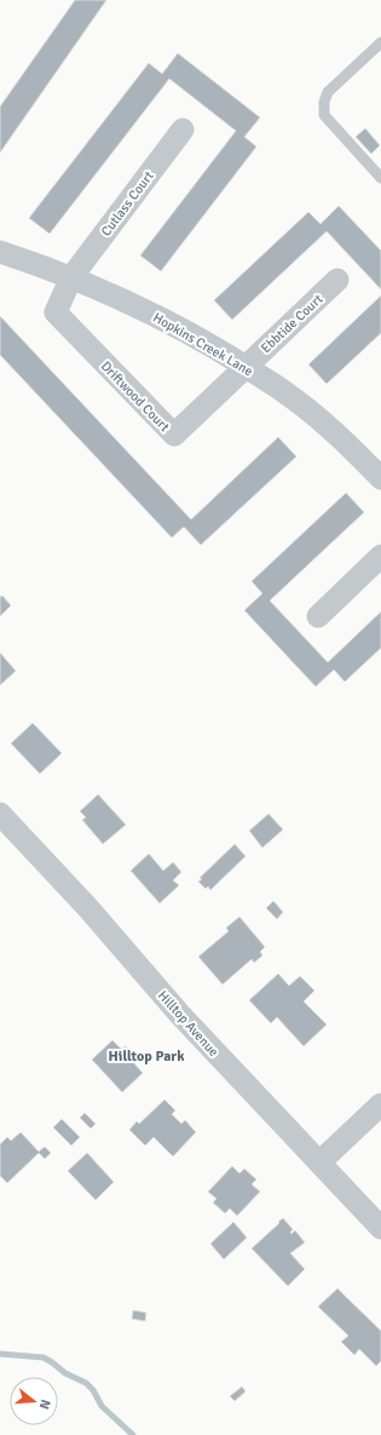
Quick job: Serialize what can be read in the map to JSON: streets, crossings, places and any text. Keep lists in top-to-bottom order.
{
  "streets": {
    "street": [
      "Cutlass Court",
      "Ebbtide Court",
      "Hopkins Creek Lane",
      "Driftwood Court",
      "Hilltop Avenue"
    ]
  },
  "crossings": [
    ["Cutlass Court", "Hopkins Creek Lane"],
    ["Cutlass Court", "Driftwood Court"],
    ["Ebbtide Court", "Hopkins Creek Lane"],
    ["Ebbtide Court", "Driftwood Court"],
    ["Hopkins Creek Lane", "Driftwood Court"]
  ],
  "districts": ["Hilltop Park"],
  "north": "right"
}
